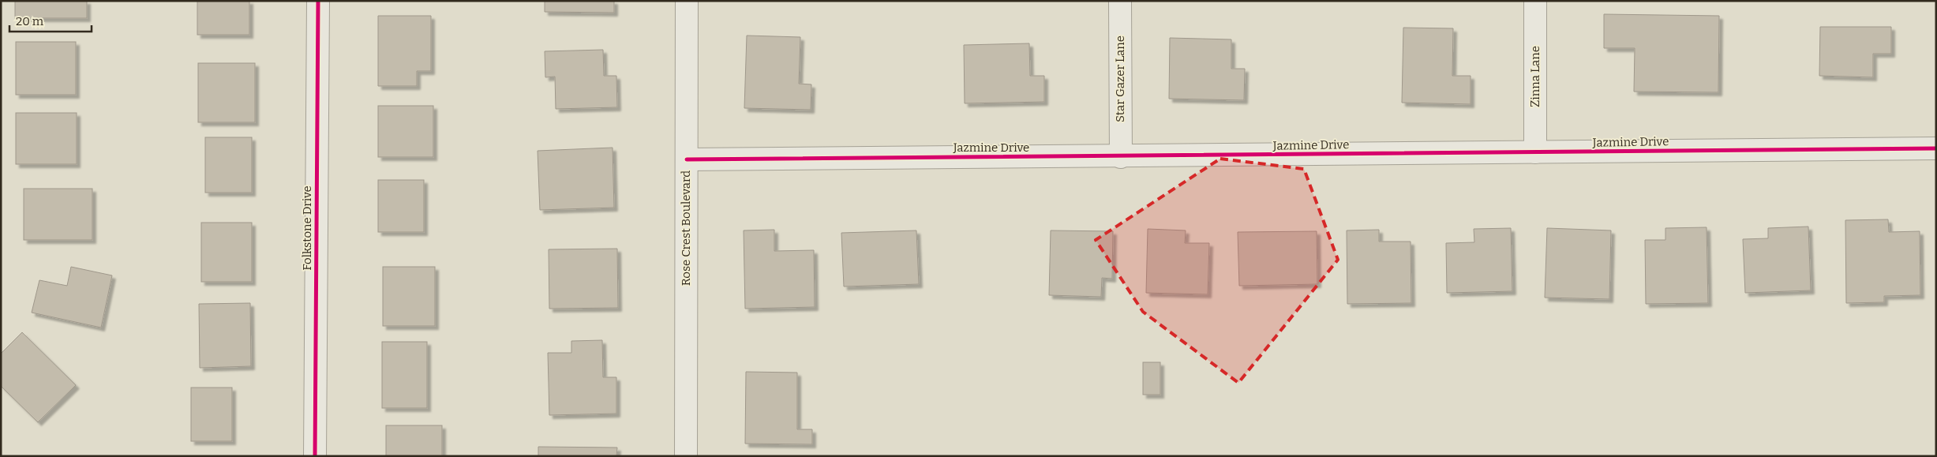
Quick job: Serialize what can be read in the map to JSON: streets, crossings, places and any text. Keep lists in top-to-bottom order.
{
  "streets": {
    "street": [
      "Zinna Lane",
      "Star Gazer Lane",
      "Jazmine Drive",
      "Folkstone Drive",
      "Rose Crest Boulevard"
    ]
  },
  "crossings": [
    ["Zinna Lane", "Jazmine Drive"],
    ["Star Gazer Lane", "Jazmine Drive"],
    ["Jazmine Drive", "Rose Crest Boulevard"]
  ],
  "scale_bar": "20 m"
}
